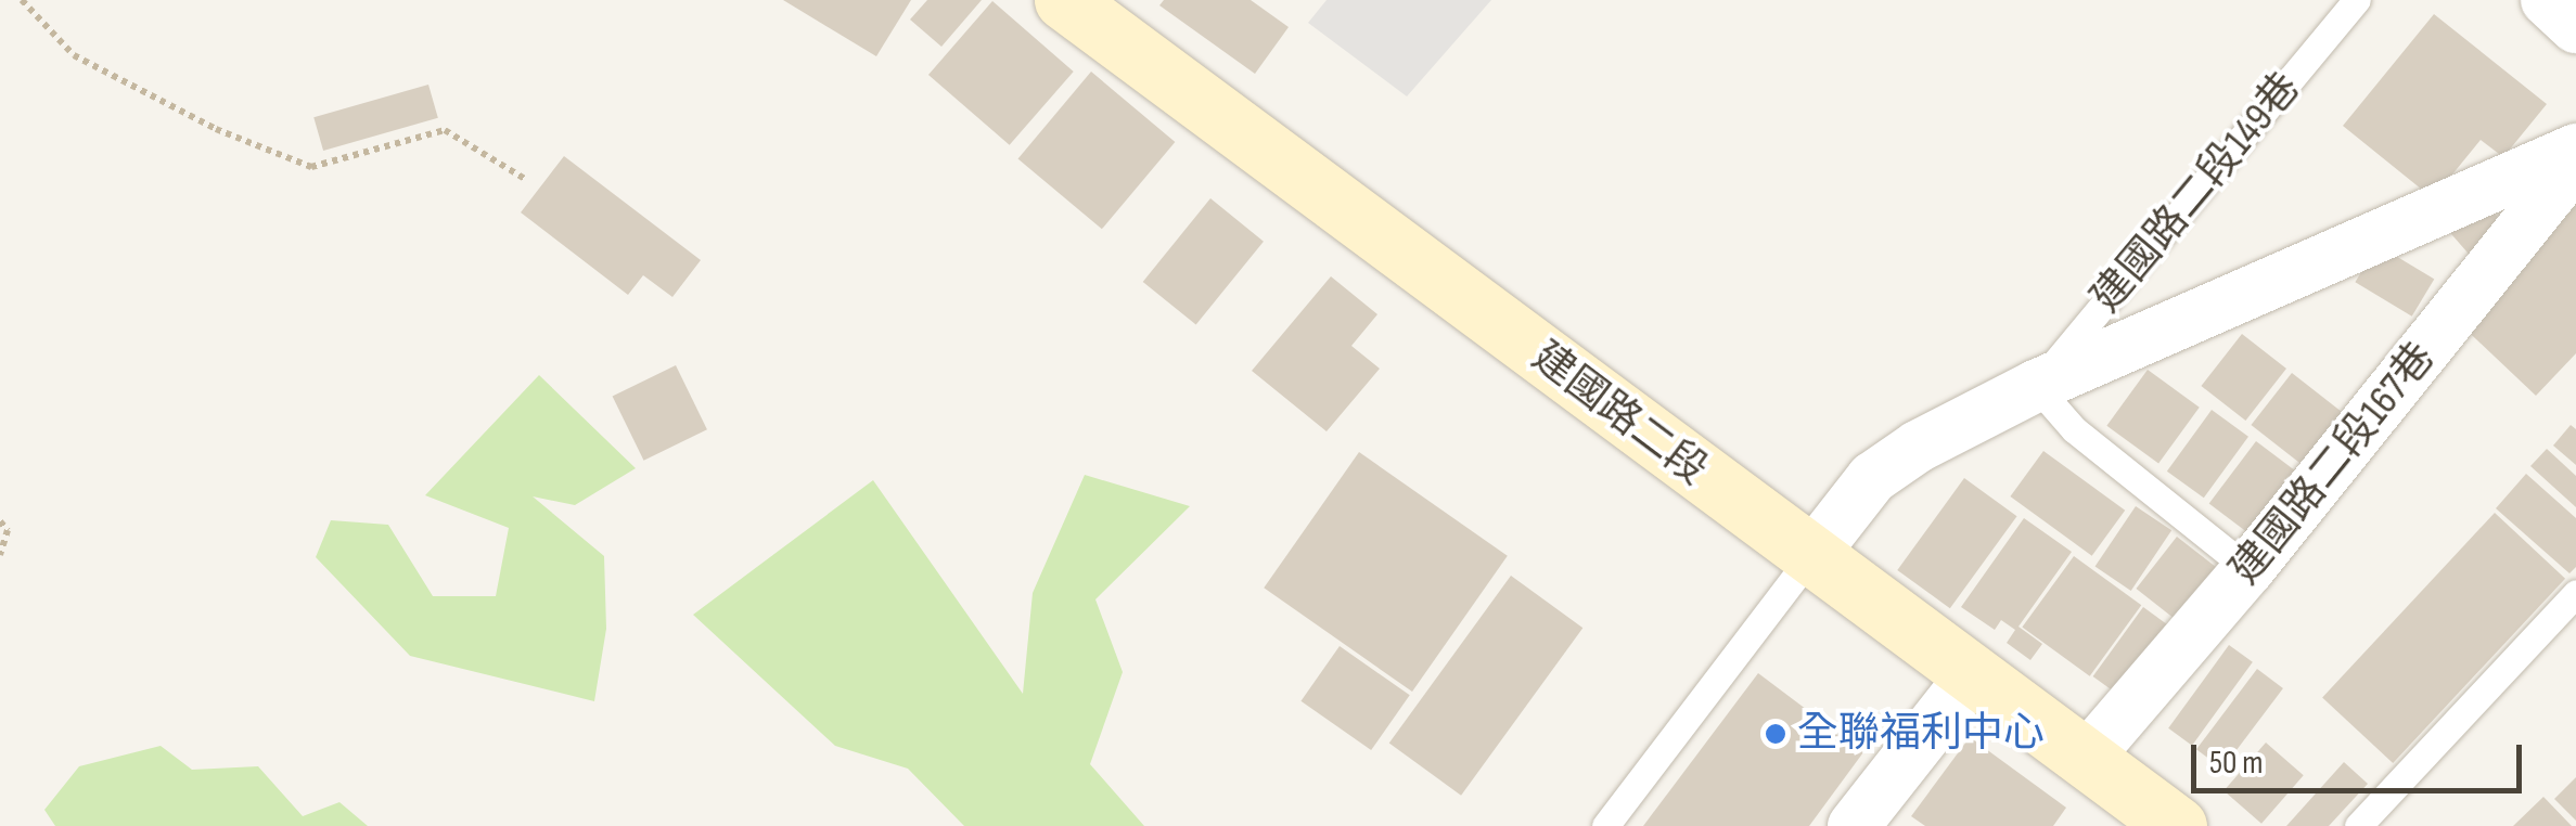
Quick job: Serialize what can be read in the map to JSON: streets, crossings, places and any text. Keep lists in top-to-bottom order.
{
  "streets": {
    "street": ["建國路二段", "建國路二段167巷"],
    "lane": ["建國路二段149巷"]
  },
  "crossings": [
    ["建國路二段", "建國路二段167巷"]
  ],
  "places": ["全聯福利中心"],
  "scale_bar": "50 m"
}
